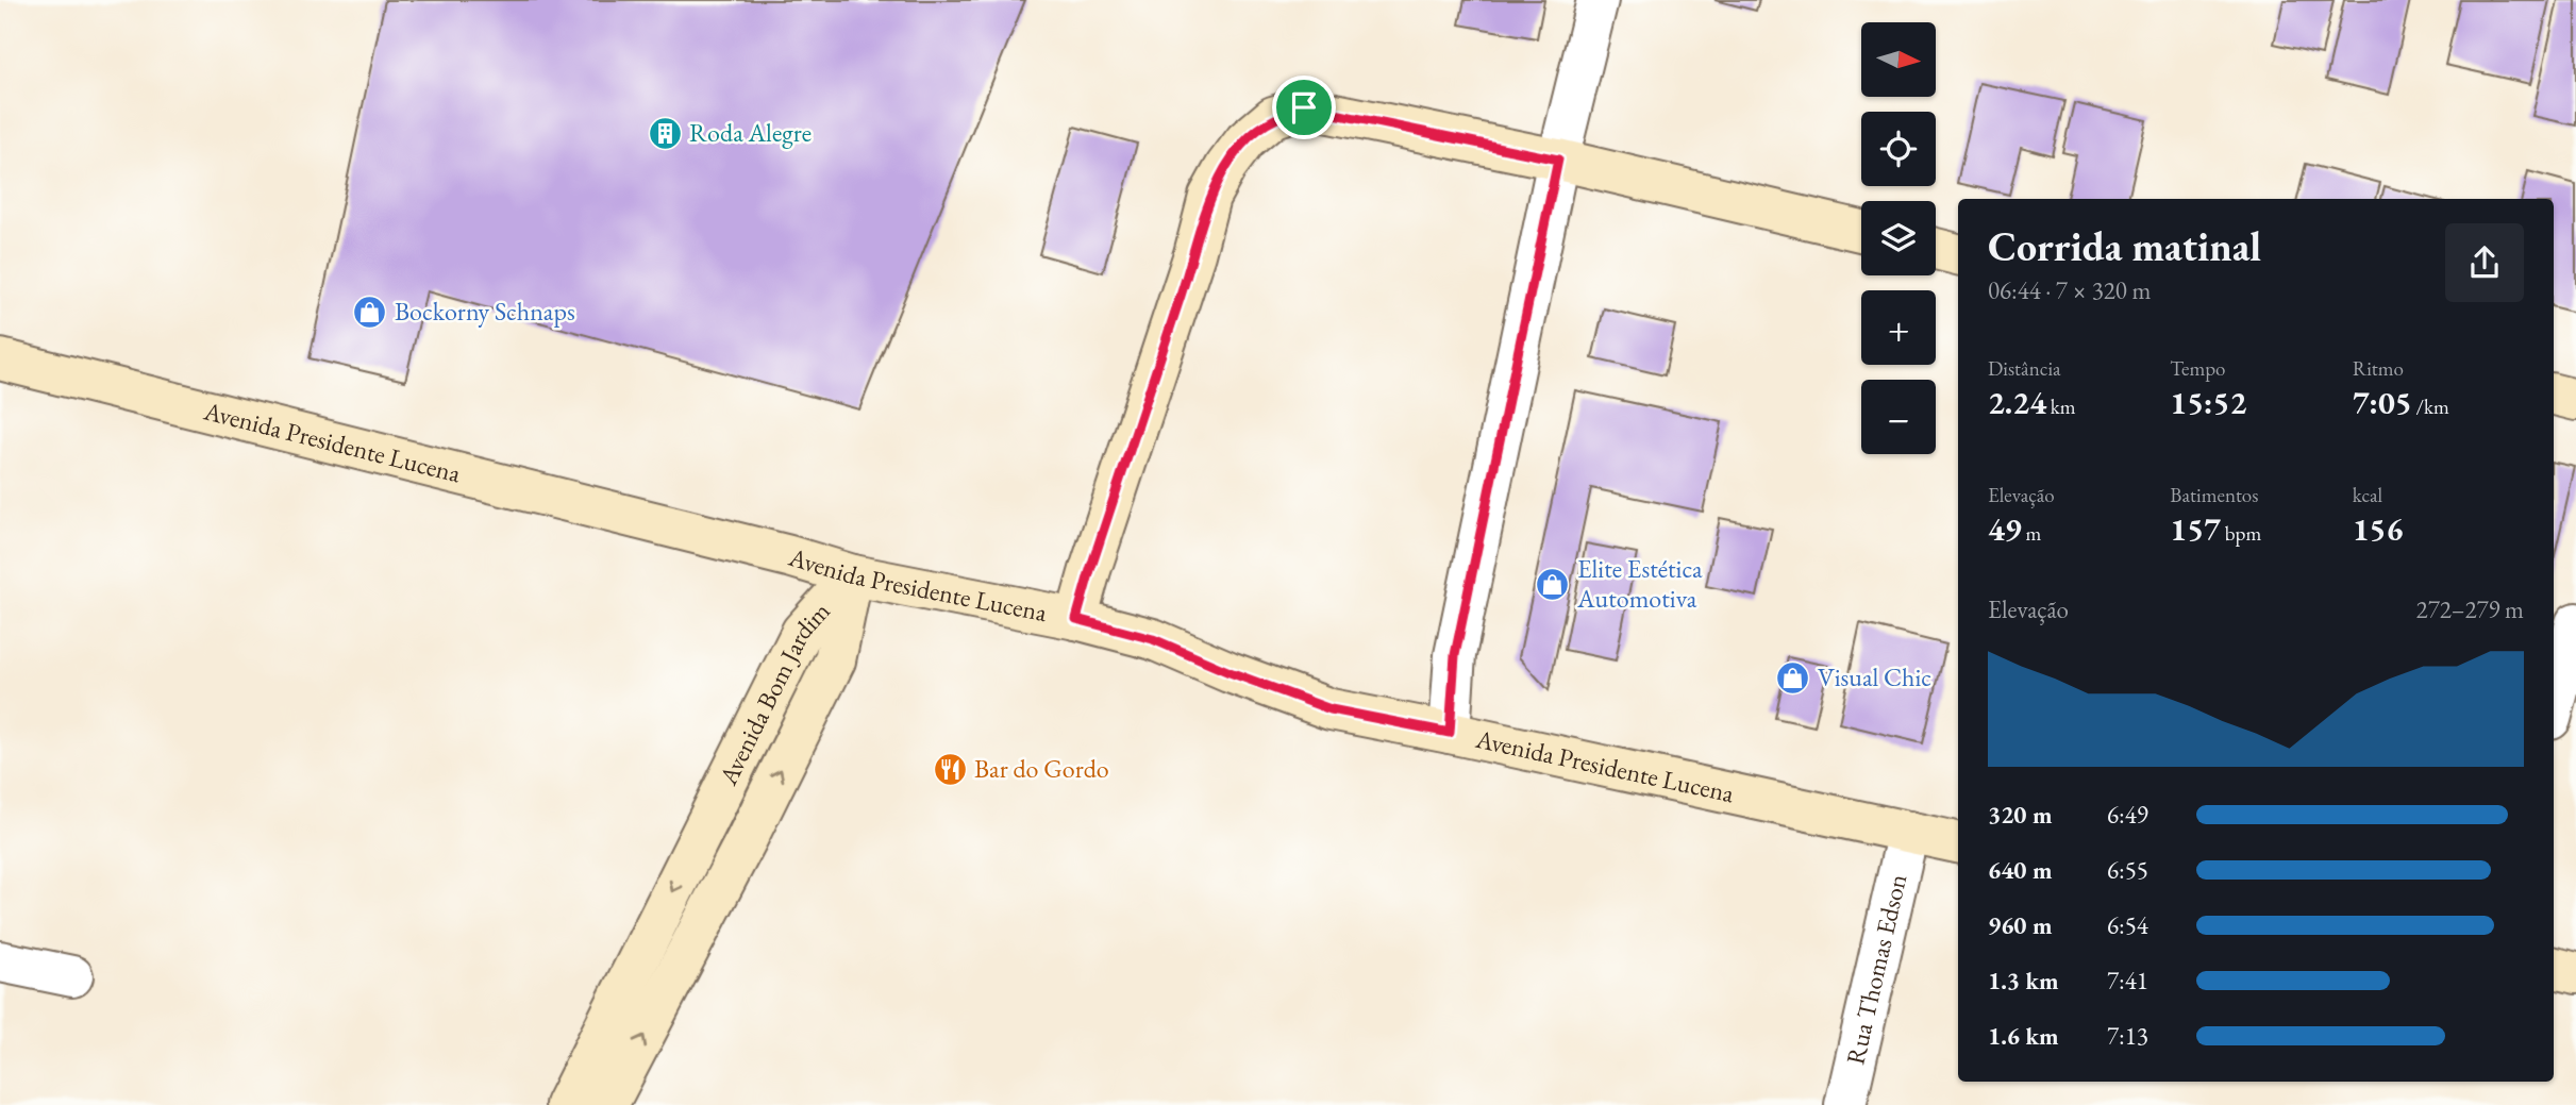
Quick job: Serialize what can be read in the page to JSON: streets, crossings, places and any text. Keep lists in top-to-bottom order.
{
  "streets": {
    "main road": ["Avenida Presidente Lucena", "Avenida Bom Jardim"],
    "street": ["Rua Thomas Edson"]
  },
  "crossings": [
    ["Avenida Presidente Lucena", "Avenida Bom Jardim"],
    ["Avenida Presidente Lucena", "Rua Thomas Edson"]
  ],
  "places": {
    "building": ["Roda Alegre"],
    "shop": ["Bockorny Schnaps", "Elite Estética Automotiva", "Visual Chic"],
    "restaurant": ["Bar do Gordo"]
  },
  "north": "right",
  "page": {
    "map_buttons": ["+", "−"],
    "heading": ["Corrida matinal", "06:44 · 7 × 320 m"],
    "stats": [
      ["Distância", "2.24 km"],
      ["Tempo", "15:52"],
      ["Ritmo", "7:05 /km"],
      ["Elevação", "49 m"],
      ["Batimentos", "157 bpm"],
      ["kcal", "156"]
    ],
    "chart": ["Elevação", "272–279 m"],
    "list": [
      {
        "name": "320 m",
        "note": "6:49"
      },
      {
        "name": "640 m",
        "note": "6:55"
      },
      {
        "name": "960 m",
        "note": "6:54"
      },
      {
        "name": "1.3 km",
        "note": "7:41"
      },
      {
        "name": "1.6 km",
        "note": "7:13"
      }
    ]
  }
}
